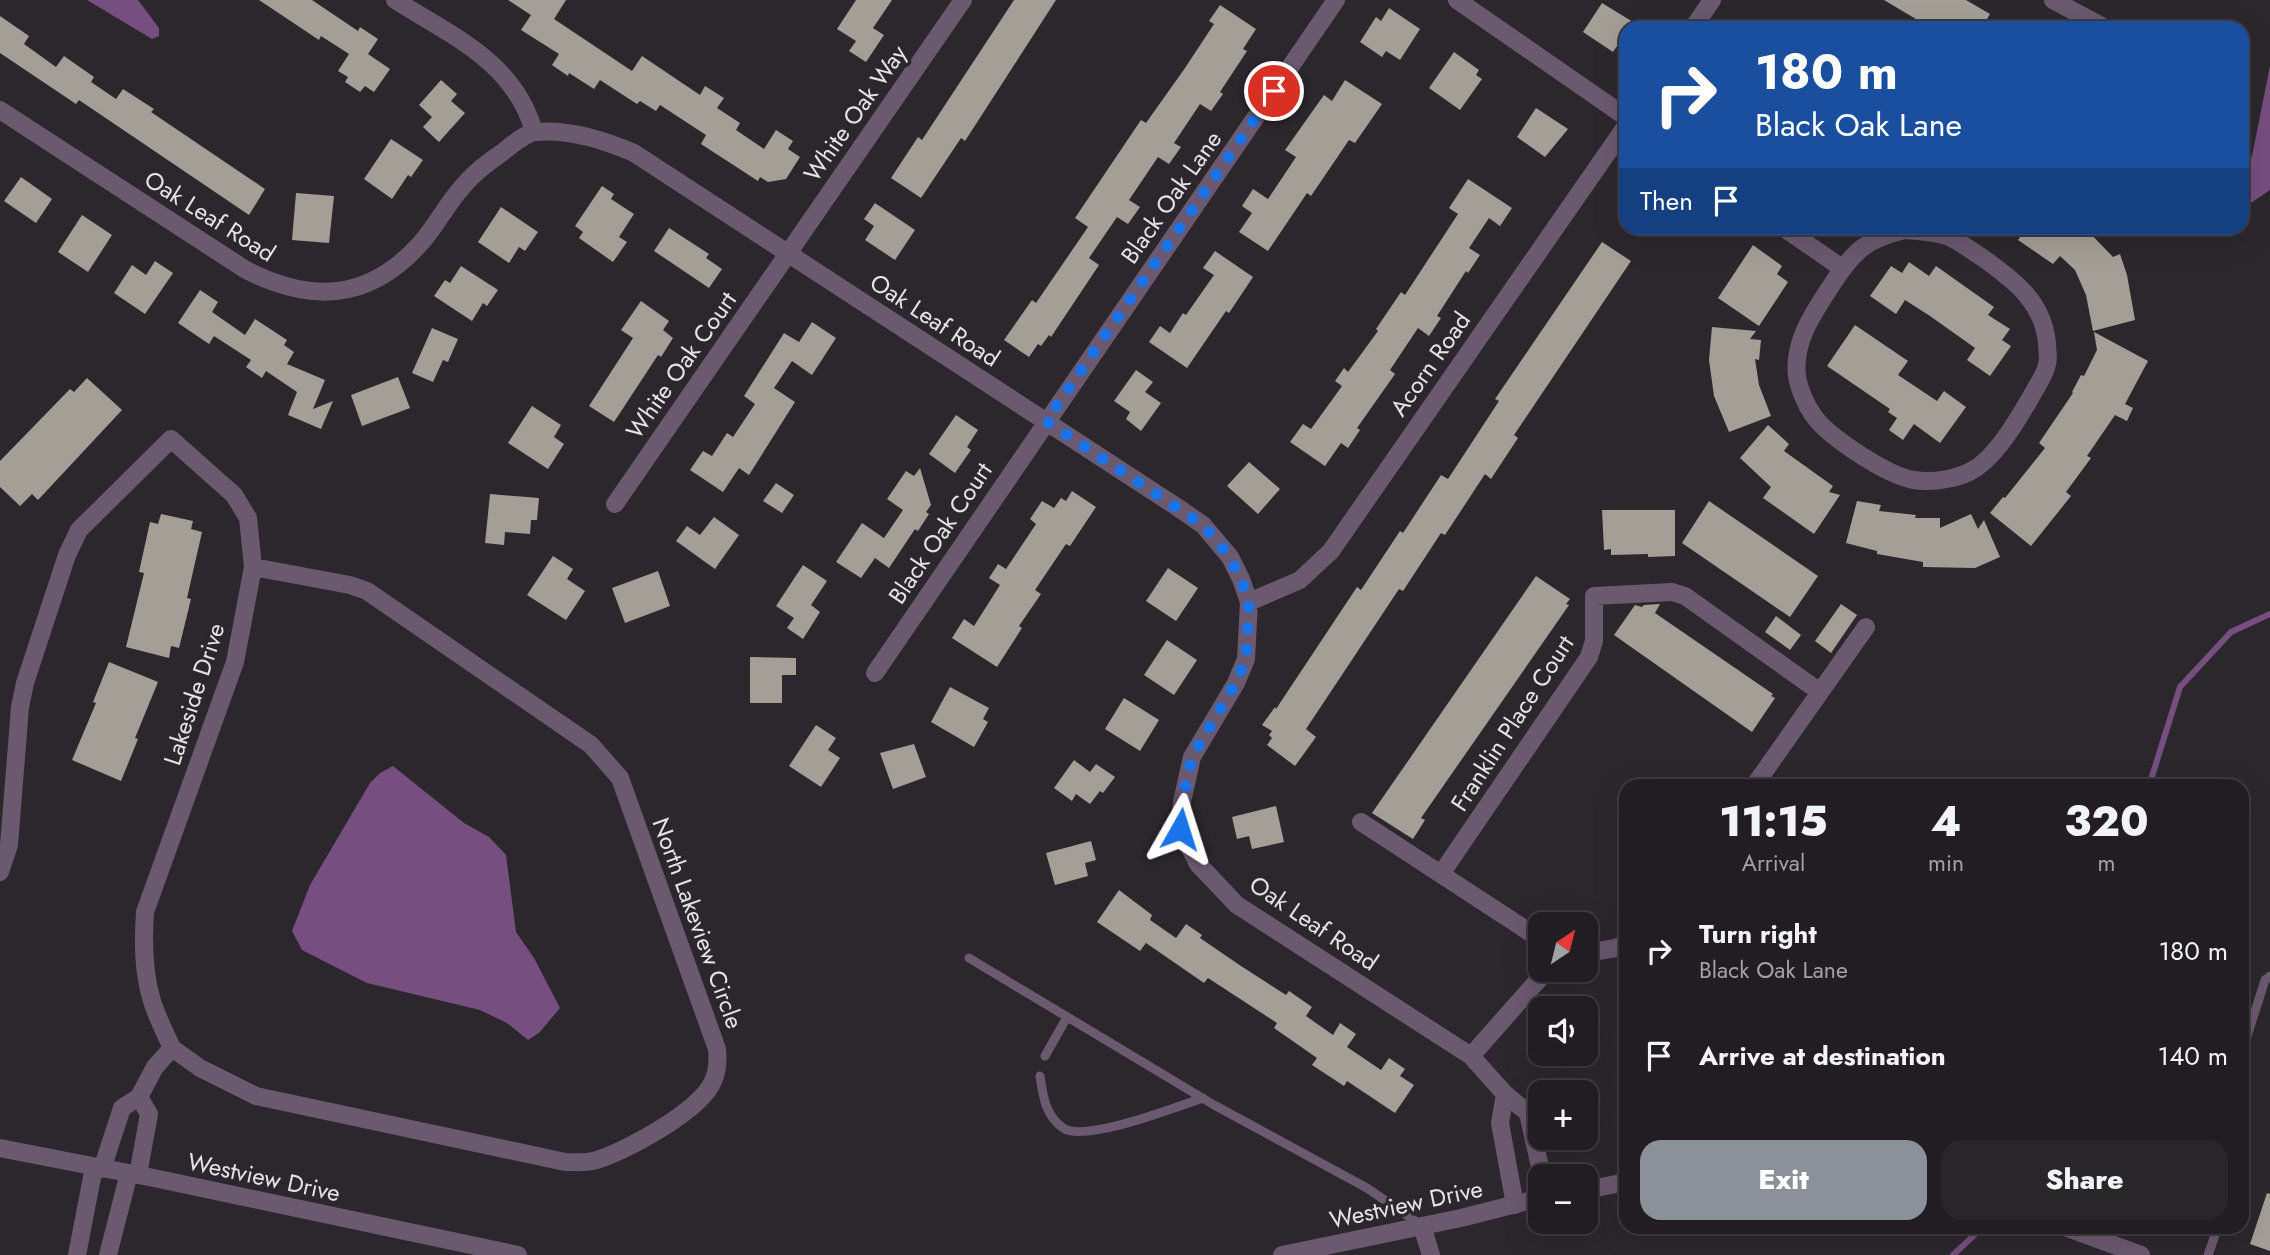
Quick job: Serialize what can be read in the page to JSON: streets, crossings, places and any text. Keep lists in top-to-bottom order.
{
  "streets": {
    "street": [
      "White Oak Way",
      "Black Oak Lane",
      "Oak Leaf Road",
      "Acorn Road",
      "White Oak Court",
      "Black Oak Court",
      "Lakeside Drive",
      "Franklin Place Court",
      "North Lakeview Circle",
      "Westview Drive"
    ]
  },
  "crossings": [
    ["White Oak Way", "Oak Leaf Road"],
    ["White Oak Way", "White Oak Court"],
    ["Black Oak Lane", "Oak Leaf Road"],
    ["Black Oak Lane", "Black Oak Court"],
    ["Oak Leaf Road", "Acorn Road"],
    ["Oak Leaf Road", "White Oak Court"],
    ["Oak Leaf Road", "Black Oak Court"],
    ["Lakeside Drive", "North Lakeview Circle"]
  ],
  "north": "top right",
  "page": {
    "turn": ["180 m", "Black Oak Lane"],
    "then": "Then",
    "eta": [
      "11:15",
      "Arrival",
      "4",
      "min",
      "320",
      "m"
    ],
    "list": [
      {
        "name": "Turn right",
        "note": "Black Oak Lane",
        "value": "180 m"
      },
      {
        "name": "Arrive at destination",
        "value": "140 m"
      }
    ],
    "map_buttons": ["+", "−"],
    "buttons": ["Exit", "Share"]
  }
}
